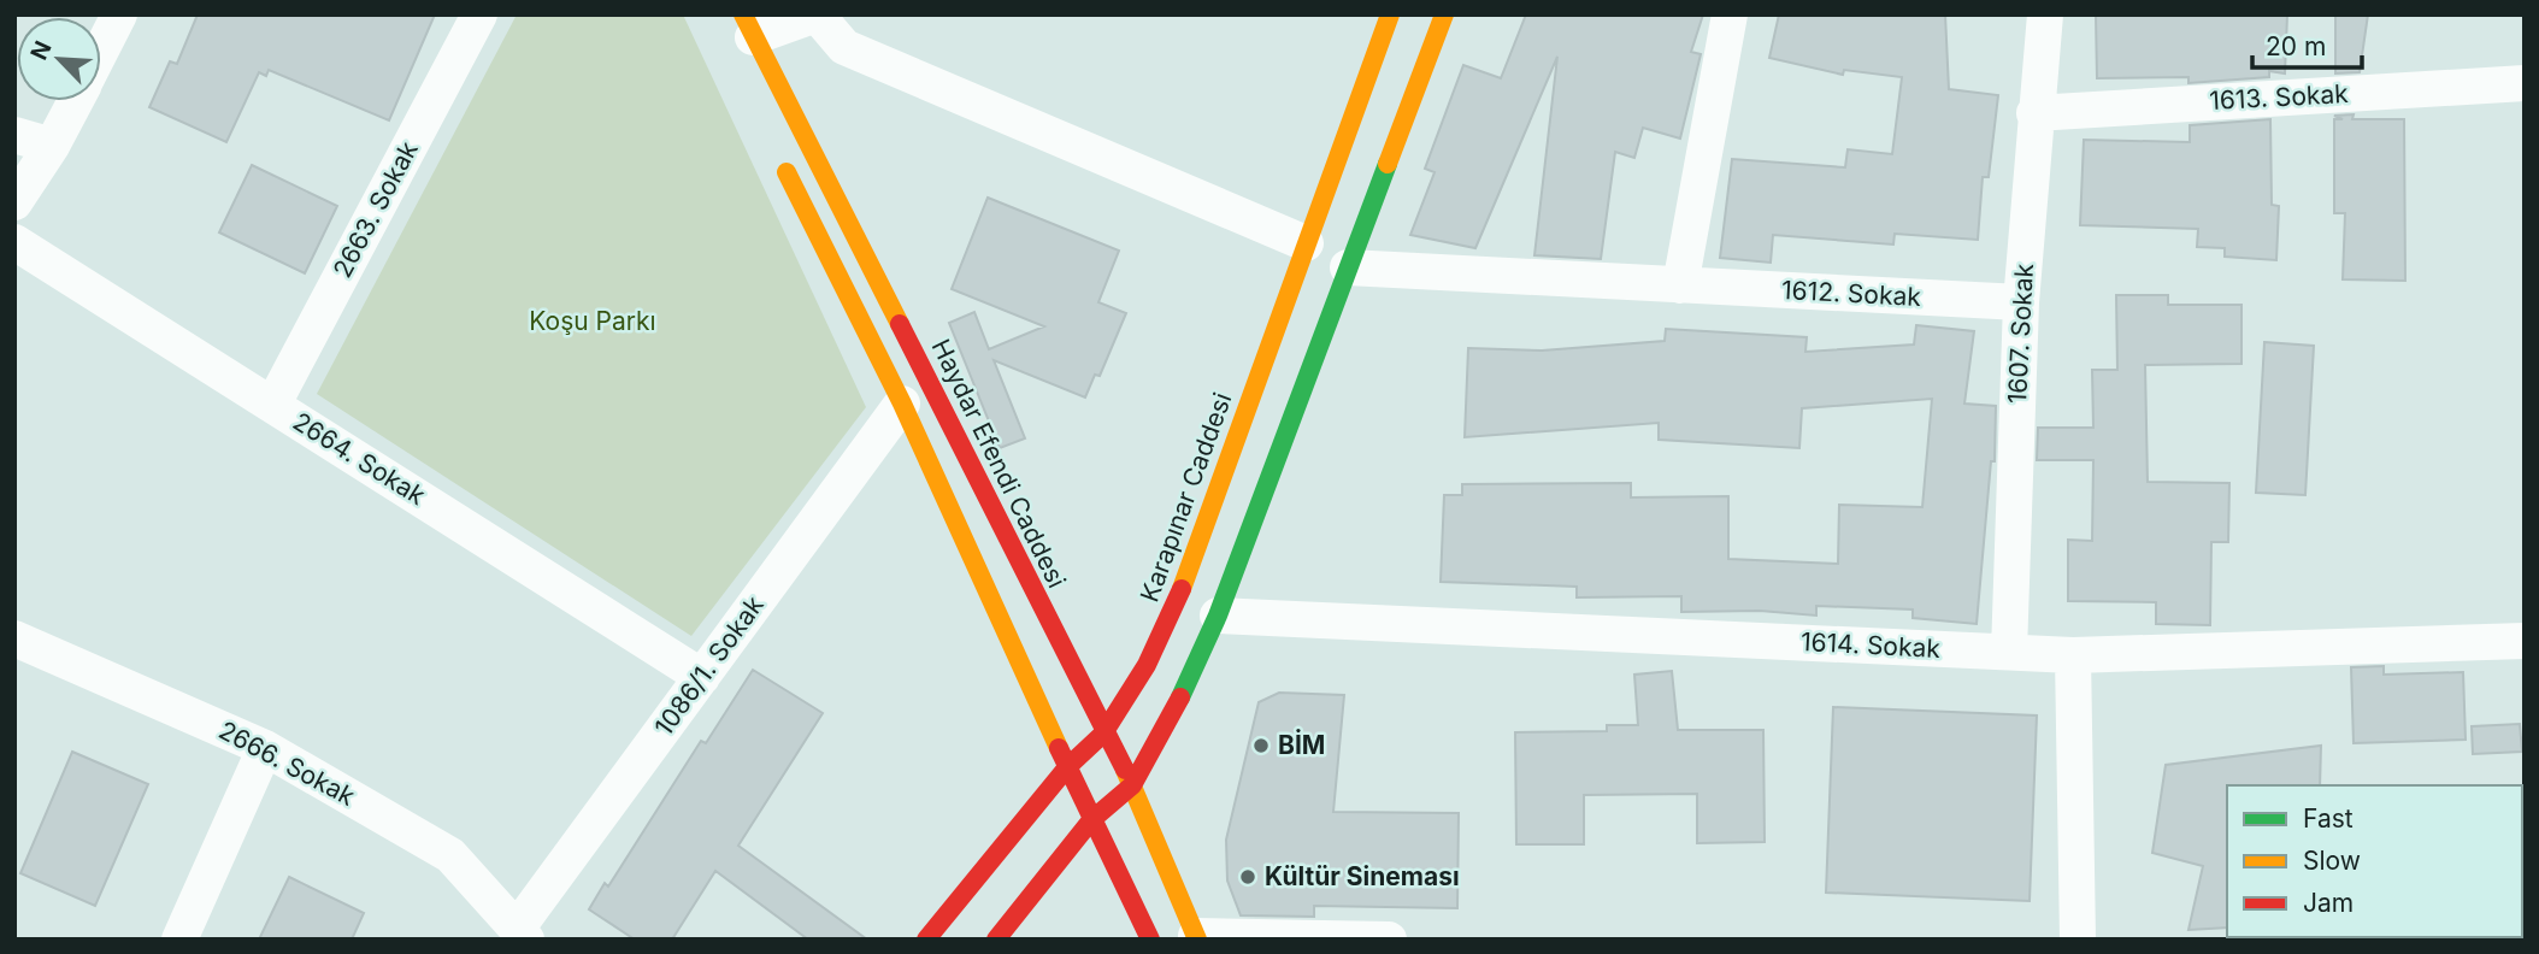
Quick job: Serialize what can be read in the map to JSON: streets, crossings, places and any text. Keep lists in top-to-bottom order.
{
  "streets": {
    "main road": ["Haydar Efendi Caddesi", "Karapınar Caddesi"],
    "street": [
      "1613. Sokak",
      "2663. Sokak",
      "1612. Sokak",
      "1607. Sokak",
      "2664. Sokak",
      "1614. Sokak",
      "1086/1. Sokak",
      "2666. Sokak"
    ]
  },
  "crossings": [
    ["1613. Sokak", "1607. Sokak"],
    ["2663. Sokak", "2664. Sokak"],
    ["1612. Sokak", "1607. Sokak"],
    ["1607. Sokak", "1614. Sokak"],
    ["2664. Sokak", "1086/1. Sokak"],
    ["Haydar Efendi Caddesi", "Karapınar Caddesi"],
    ["1086/1. Sokak", "2666. Sokak"]
  ],
  "parks": ["Koşu Parkı"],
  "places": ["BİM", "Kültür Sineması"],
  "legend": ["Fast", "Slow", "Jam"],
  "scale_bar": "20 m",
  "north": "top left"
}
